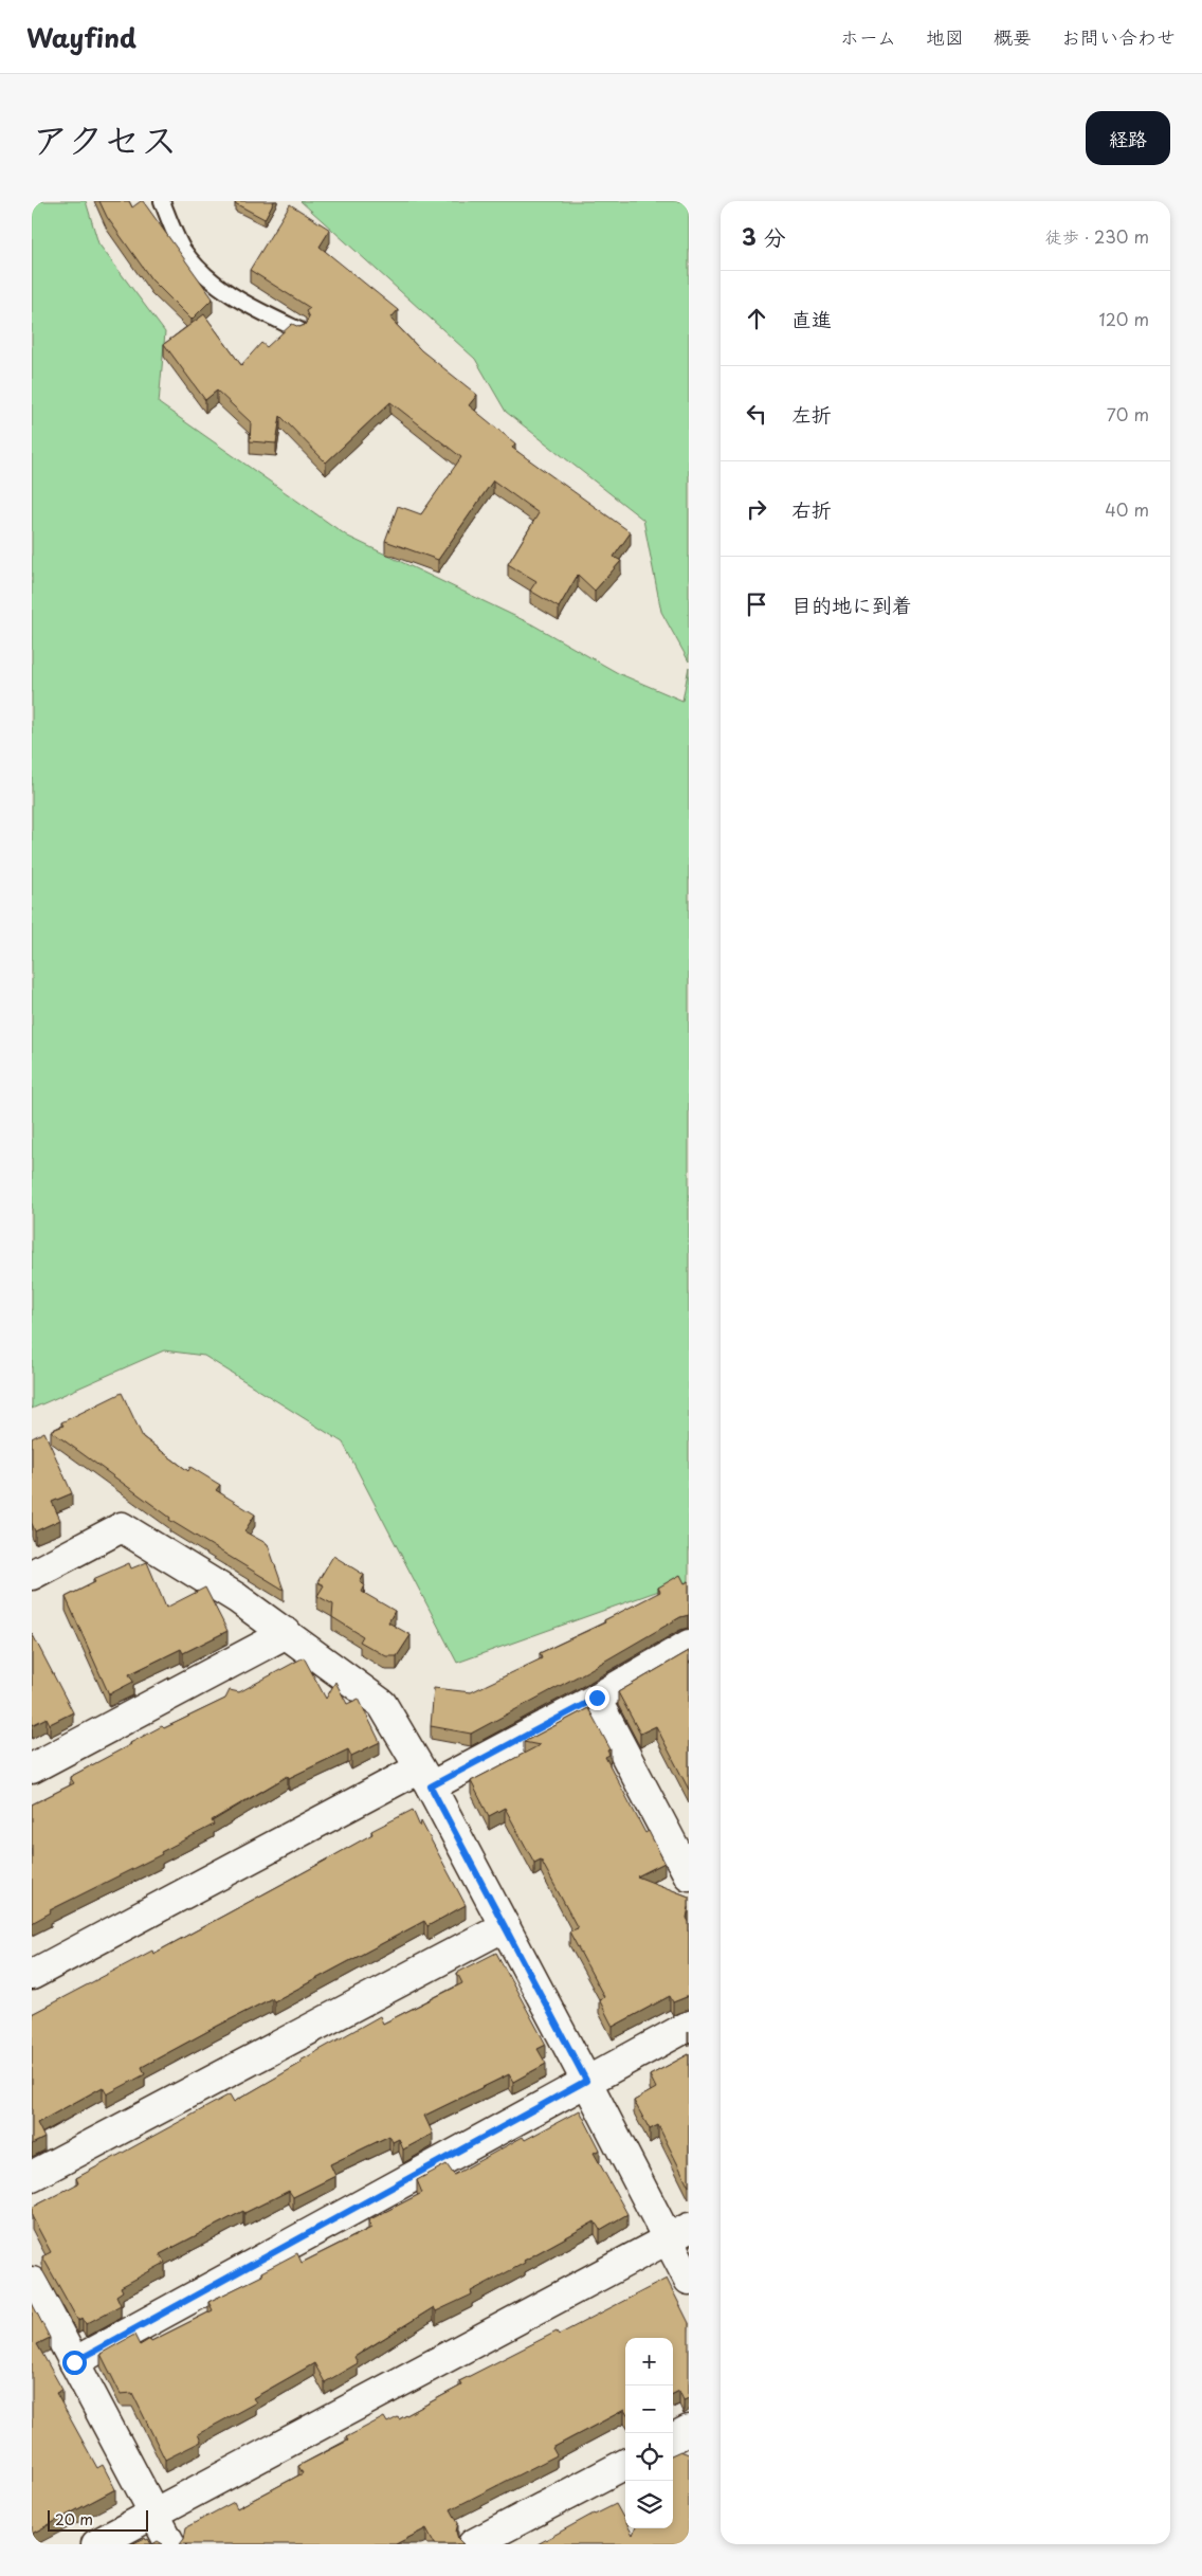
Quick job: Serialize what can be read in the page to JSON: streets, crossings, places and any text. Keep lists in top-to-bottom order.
{
  "scale_bar": "20 m",
  "page": {
    "header": "Wayfind",
    "nav": [
      "ホーム",
      "地図",
      "概要",
      "お問い合わせ"
    ],
    "title": "アクセス",
    "buttons": "経路",
    "heading": ["3 分", "徒歩 · 230 m"],
    "list": [
      ["直進", "120 m"],
      ["左折", "70 m"],
      ["右折", "40 m"],
      "目的地に到着"
    ],
    "map_buttons": ["+", "−"],
    "scale": "20 m"
  }
}
